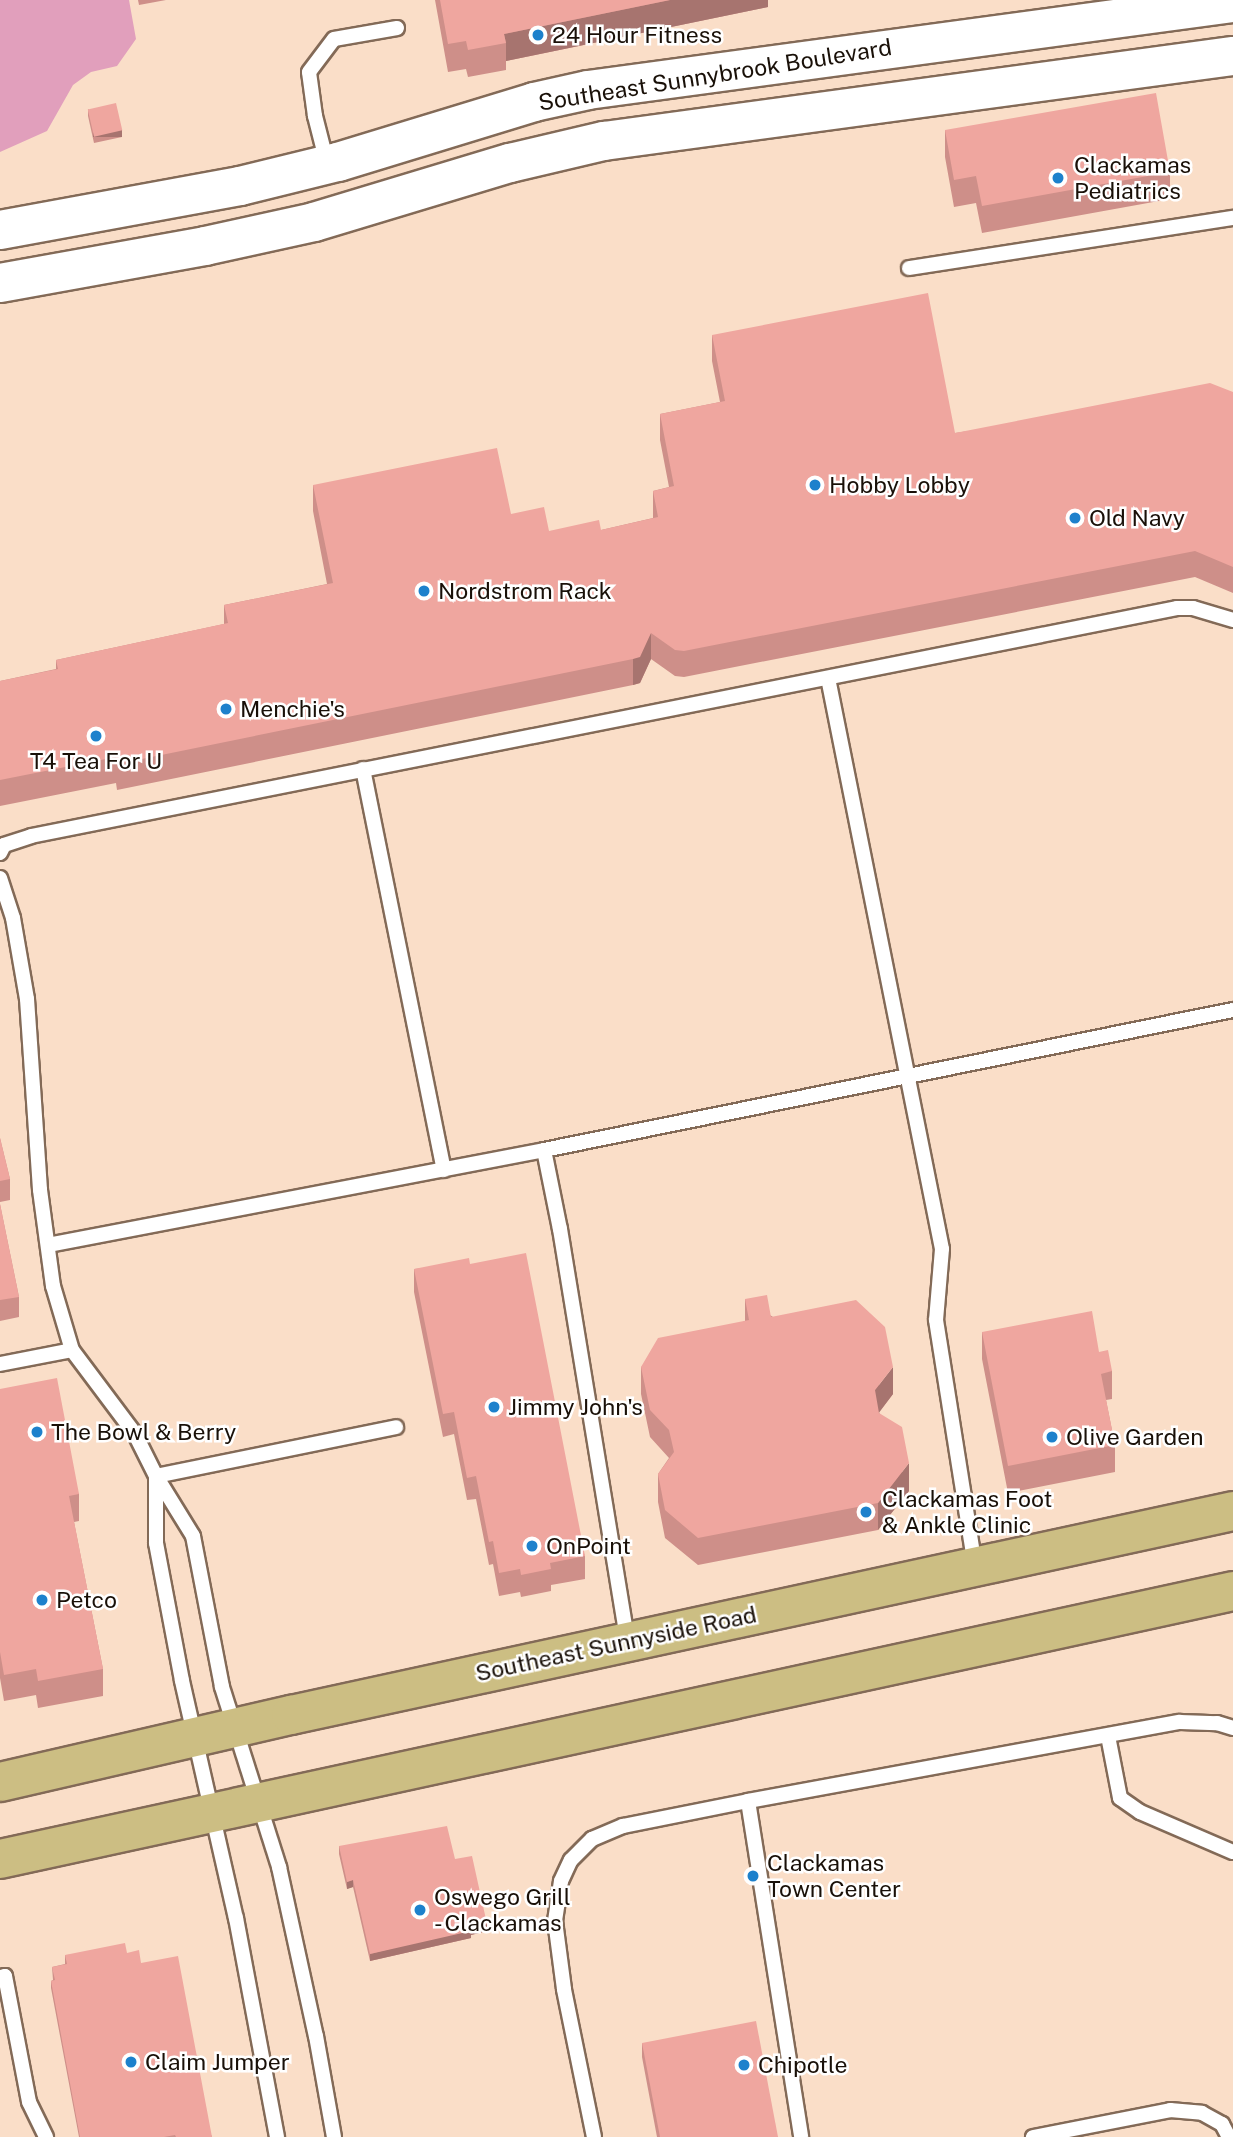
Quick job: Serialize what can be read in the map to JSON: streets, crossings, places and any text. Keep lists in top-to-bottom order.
{
  "streets": {
    "main road": ["Southeast Sunnybrook Boulevard", "Southeast Sunnyside Road"]
  },
  "places": [
    "24 Hour Fitness",
    "Clackamas Pediatrics",
    "Hobby Lobby",
    "Old Navy",
    "Nordstrom Rack",
    "Menchie's",
    "T4 Tea For U",
    "Jimmy John's",
    "The Bowl & Berry",
    "Olive Garden",
    "Clackamas Foot & Ankle Clinic",
    "OnPoint",
    "Petco",
    "Clackamas Town Center",
    "Oswego Grill - Clackamas",
    "Claim Jumper",
    "Chipotle"
  ]
}
